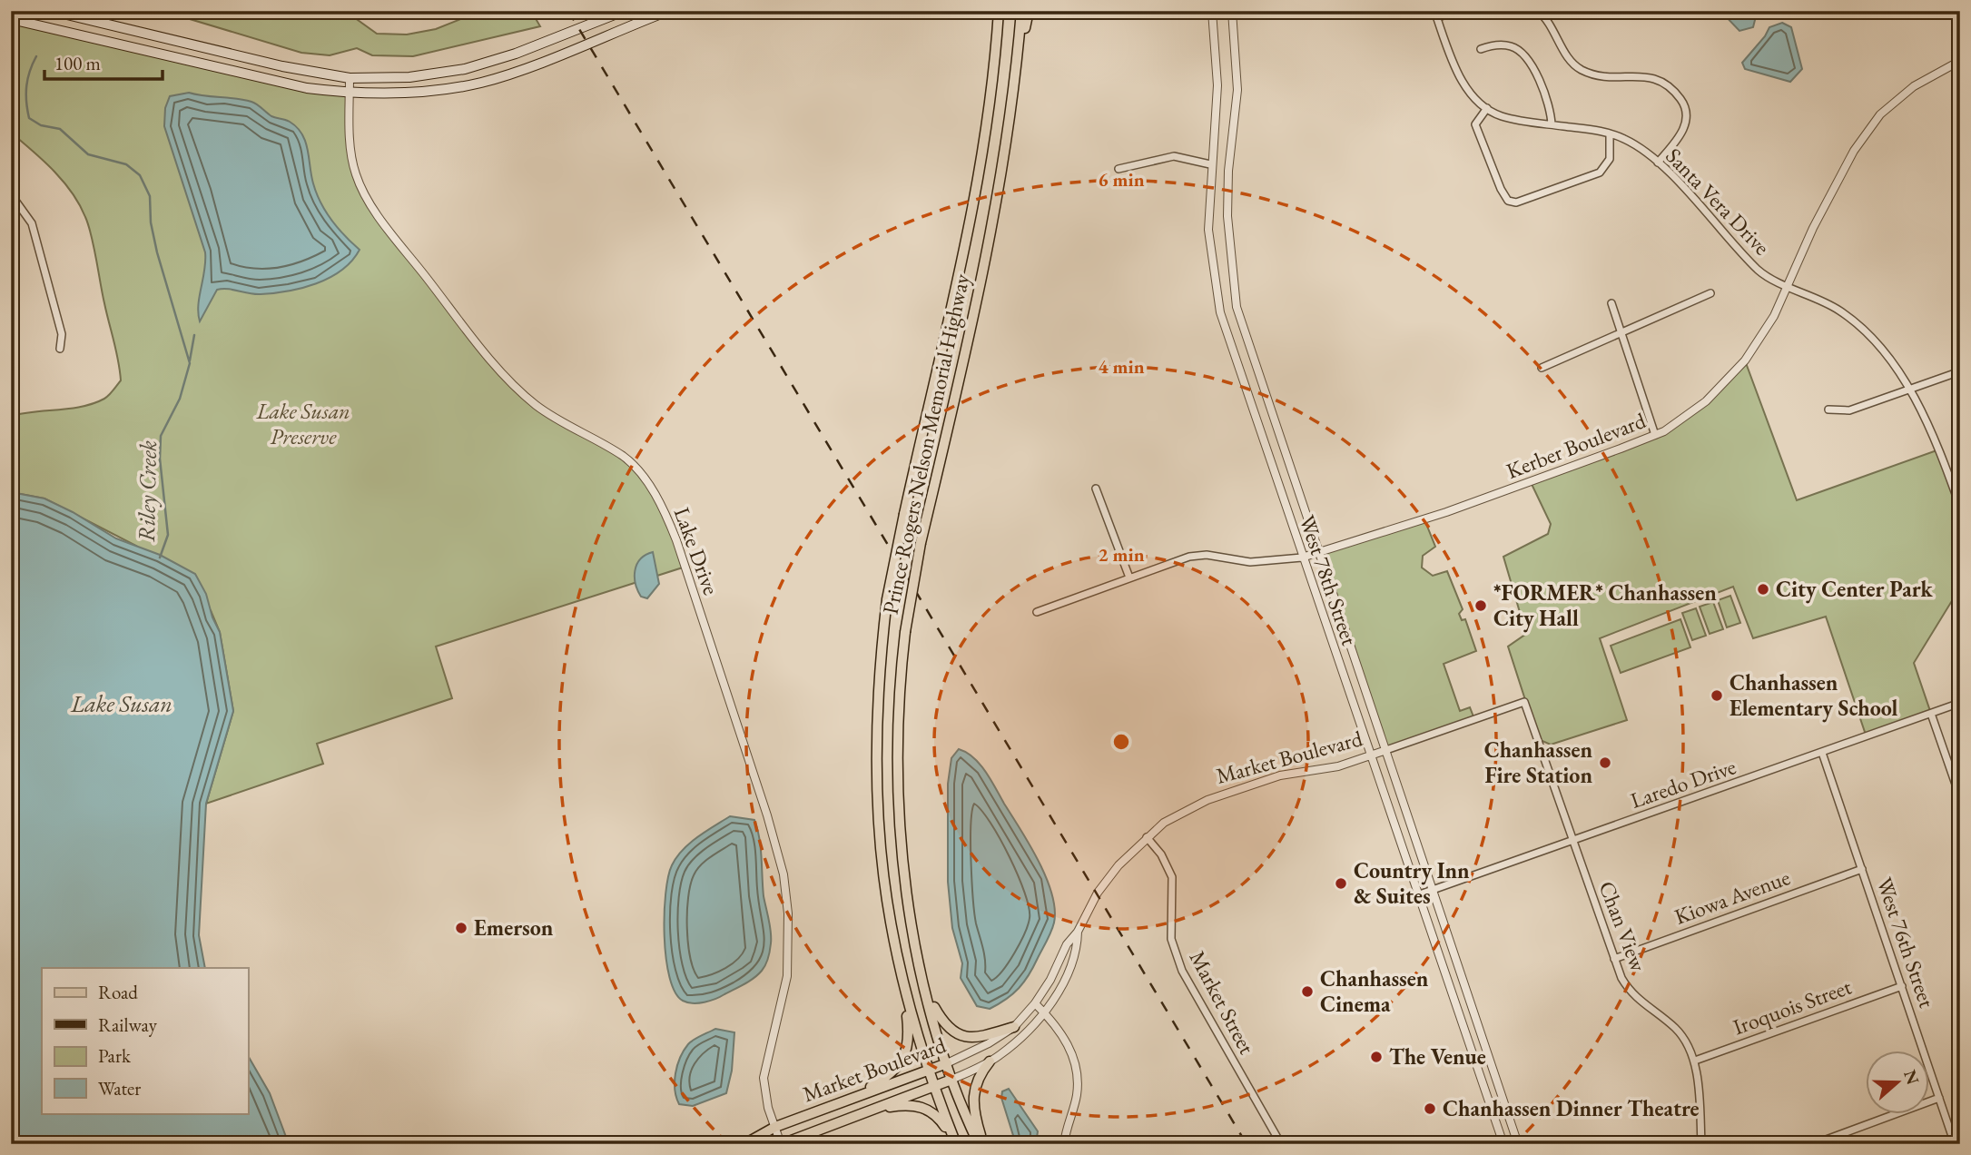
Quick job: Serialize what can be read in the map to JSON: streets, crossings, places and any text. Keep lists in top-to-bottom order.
{
  "streets": {
    "main road": ["Prince Rogers Nelson Memorial Highway", "Market Boulevard"],
    "street": [
      "Santa Vera Drive",
      "Kerber Boulevard",
      "Lake Drive",
      "West 78th Street",
      "Laredo Drive",
      "Kiowa Avenue",
      "Chan View",
      "West 76th Street",
      "Market Street",
      "Iroquois Street"
    ]
  },
  "crossings": [
    ["Santa Vera Drive", "Kerber Boulevard"],
    ["Prince Rogers Nelson Memorial Highway", "Market Boulevard"],
    ["Kerber Boulevard", "West 78th Street"],
    ["Lake Drive", "Market Boulevard"],
    ["West 78th Street", "Market Boulevard"],
    ["West 78th Street", "Laredo Drive"],
    ["Market Boulevard", "Chan View"],
    ["Market Boulevard", "Market Street"],
    ["Laredo Drive", "Chan View"],
    ["Laredo Drive", "West 76th Street"],
    ["Kiowa Avenue", "Chan View"],
    ["Kiowa Avenue", "West 76th Street"],
    ["Chan View", "Iroquois Street"],
    ["West 76th Street", "Iroquois Street"]
  ],
  "water": ["Riley Creek", "Lake Susan"],
  "parks": ["Lake Susan Preserve"],
  "places": [
    "City Center Park",
    "*FORMER* Chanhassen City Hall",
    "Chanhassen Elementary School",
    "Chanhassen Fire Station",
    "Country Inn & Suites",
    "Emerson",
    "Chanhassen Cinema",
    "The Venue",
    "Chanhassen Dinner Theatre"
  ],
  "legend": [
    "Road",
    "Railway",
    "Park",
    "Water"
  ],
  "scale_bar": "100 m",
  "north": "right",
  "rings": ["6 min", "4 min", "2 min"]
}
